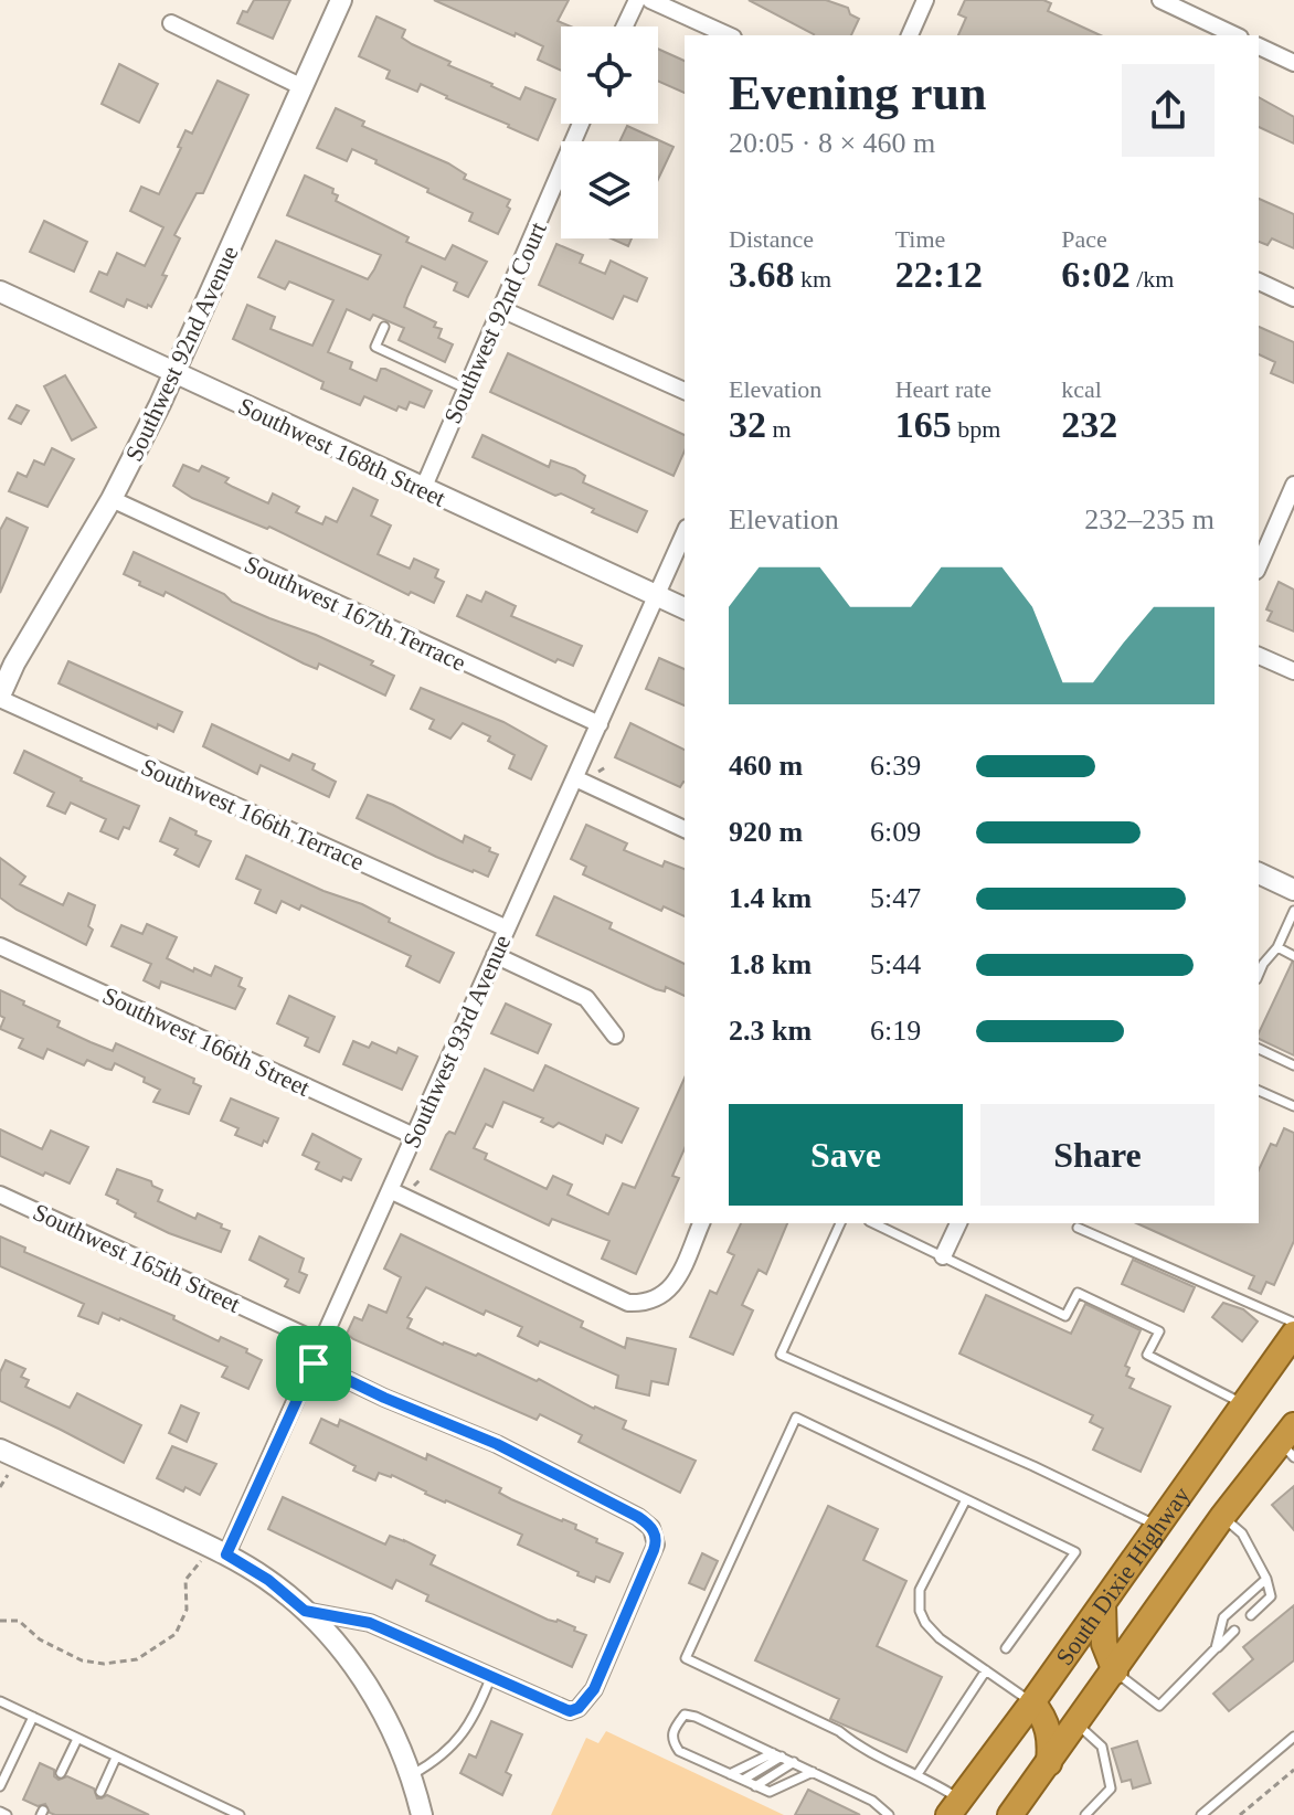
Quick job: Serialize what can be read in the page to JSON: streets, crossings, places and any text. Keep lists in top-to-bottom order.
{
  "streets": {
    "highway": ["South Dixie Highway"],
    "street": [
      "Southwest 92nd Court",
      "Southwest 92nd Avenue",
      "Southwest 168th Street",
      "Southwest 167th Terrace",
      "Southwest 166th Terrace",
      "Southwest 166th Street",
      "Southwest 93rd Avenue",
      "Southwest 165th Street"
    ]
  },
  "crossings": [
    ["Southwest 92nd Court", "Southwest 168th Street"],
    ["Southwest 92nd Avenue", "Southwest 168th Street"],
    ["Southwest 92nd Avenue", "Southwest 167th Terrace"],
    ["Southwest 92nd Avenue", "Southwest 166th Terrace"],
    ["Southwest 168th Street", "Southwest 93rd Avenue"],
    ["Southwest 167th Terrace", "Southwest 93rd Avenue"],
    ["Southwest 166th Terrace", "Southwest 93rd Avenue"],
    ["Southwest 166th Street", "Southwest 93rd Avenue"],
    ["Southwest 93rd Avenue", "Southwest 165th Street"]
  ],
  "page": {
    "heading": ["Evening run", "20:05 · 8 × 460 m"],
    "stats": [
      ["Distance", "3.68 km"],
      ["Time", "22:12"],
      ["Pace", "6:02 /km"],
      ["Elevation", "32 m"],
      ["Heart rate", "165 bpm"],
      ["kcal", "232"]
    ],
    "chart": ["Elevation", "232–235 m"],
    "list": [
      {
        "name": "460 m",
        "note": "6:39"
      },
      {
        "name": "920 m",
        "note": "6:09"
      },
      {
        "name": "1.4 km",
        "note": "5:47"
      },
      {
        "name": "1.8 km",
        "note": "5:44"
      },
      {
        "name": "2.3 km",
        "note": "6:19"
      }
    ],
    "buttons": ["Save", "Share"]
  }
}
